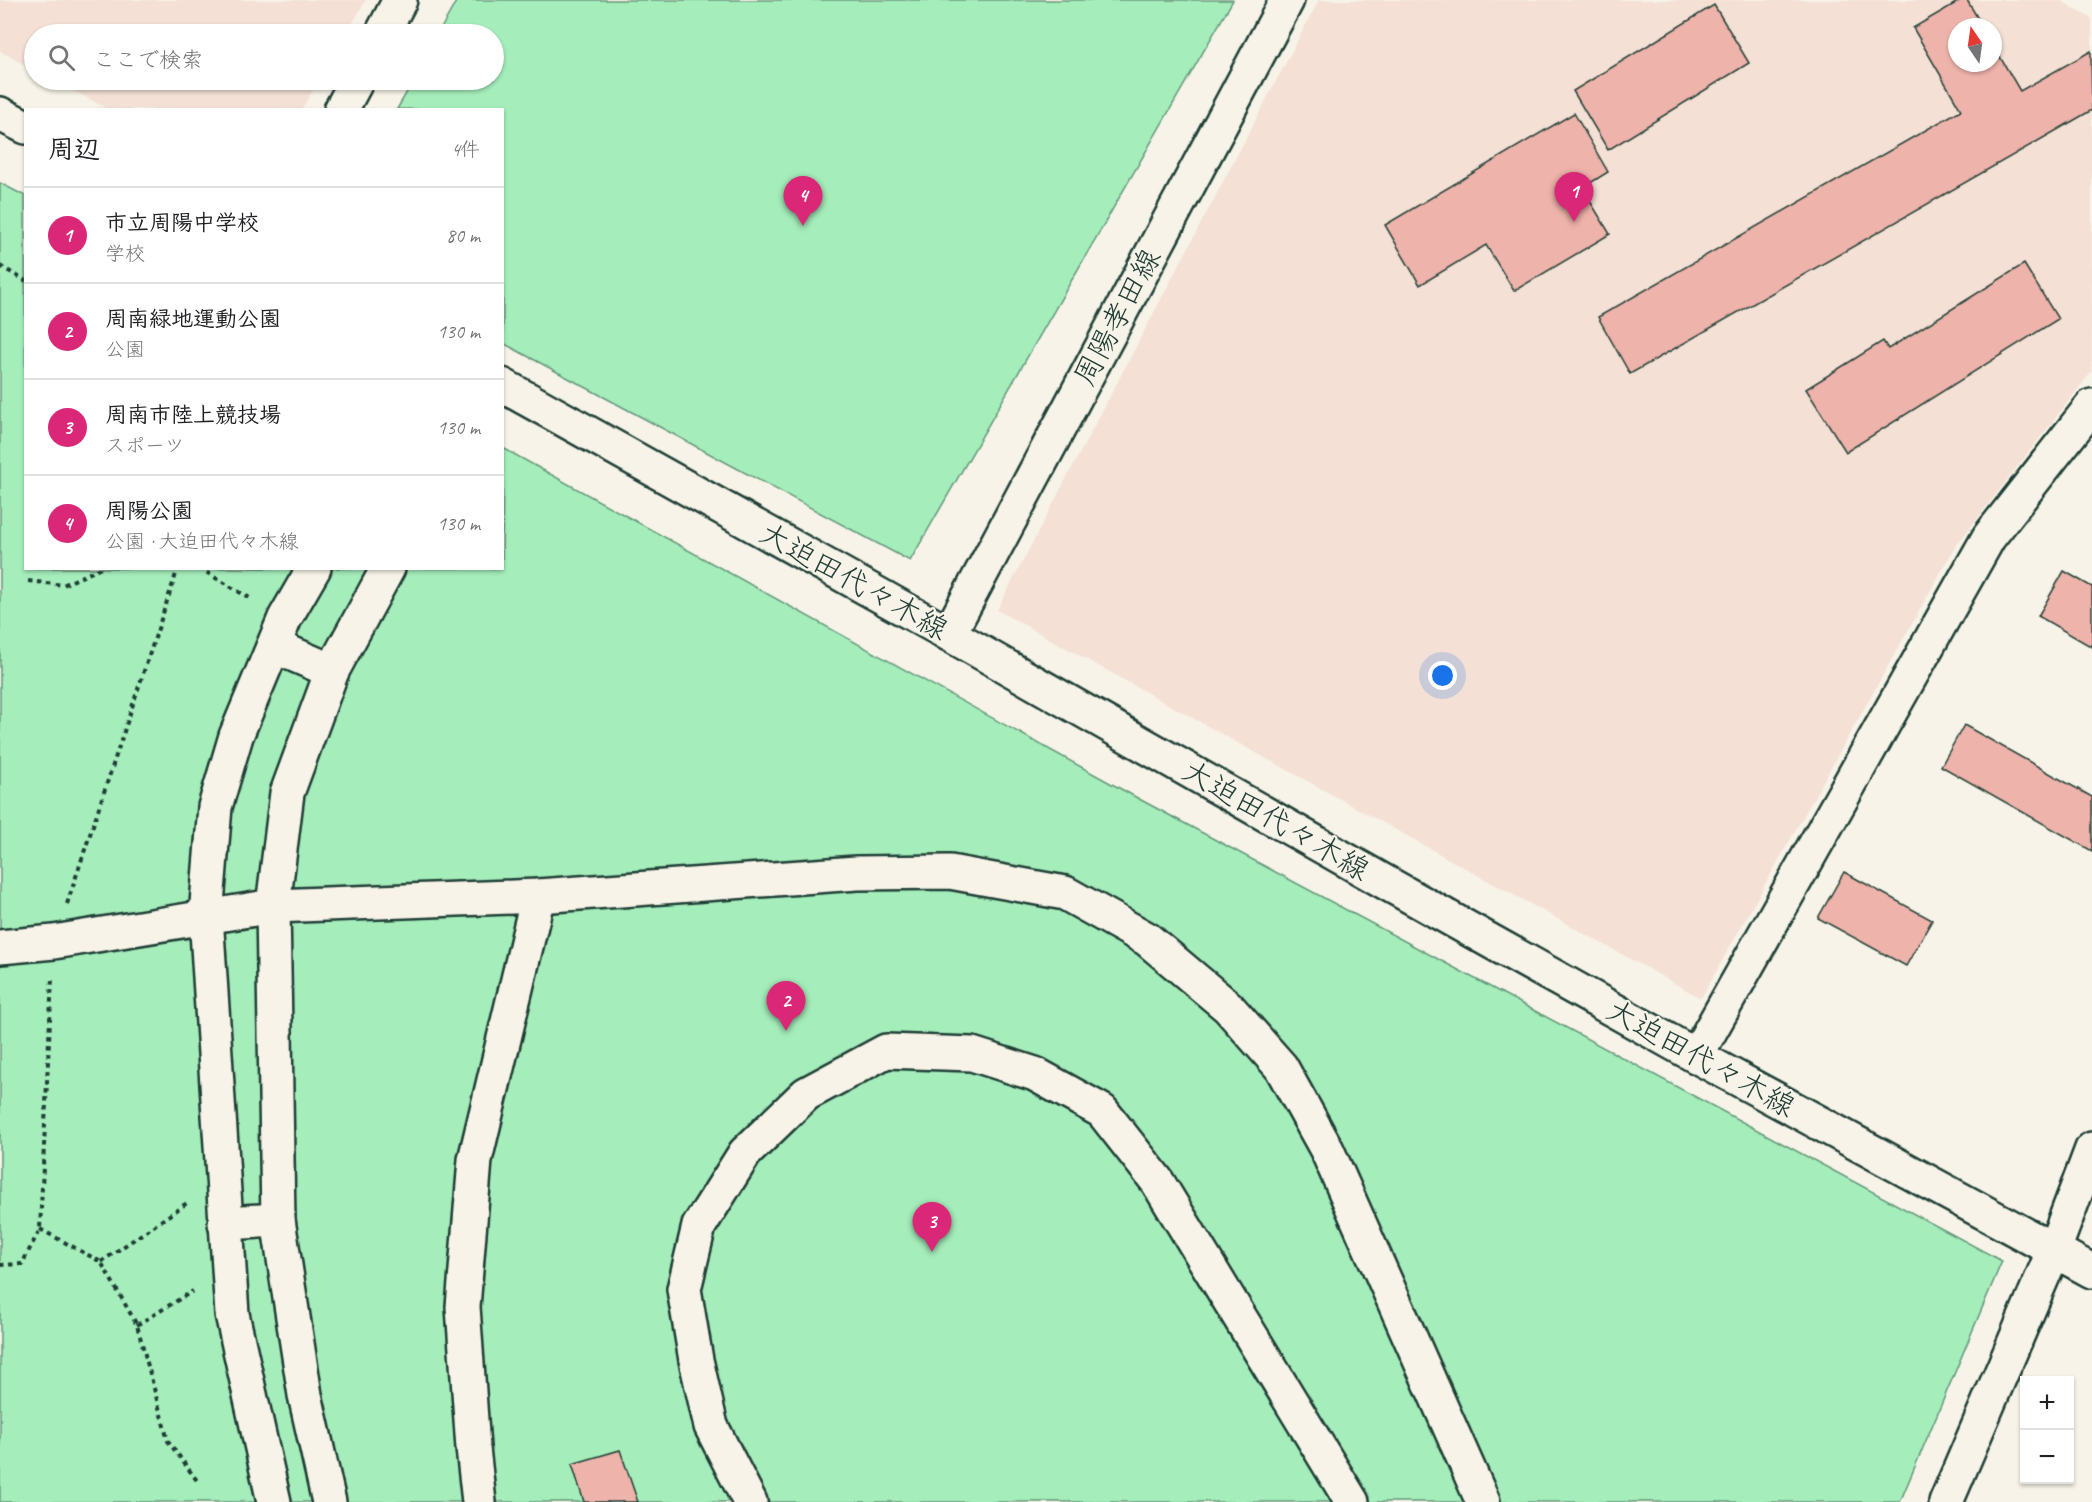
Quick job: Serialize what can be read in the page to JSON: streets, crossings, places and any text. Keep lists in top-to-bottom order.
{
  "streets": {
    "street": ["周陽孝田線", "大迫田代々木線"]
  },
  "crossings": [
    ["周陽孝田線", "大迫田代々木線"]
  ],
  "north": "top",
  "page": {
    "search": "ここで検索",
    "heading": ["周辺", "4件"],
    "pins": [
      "1",
      "4",
      "2",
      "3"
    ],
    "list": [
      {
        "mark": "1",
        "name": "市立周陽中学校",
        "note": "学校",
        "value": "80 m"
      },
      {
        "mark": "2",
        "name": "周南緑地運動公園",
        "note": "公園",
        "value": "130 m"
      },
      {
        "mark": "3",
        "name": "周南市陸上競技場",
        "note": "スポーツ",
        "value": "130 m"
      },
      {
        "mark": "4",
        "name": "周陽公園",
        "note": "公園 · 大迫田代々木線",
        "value": "130 m"
      }
    ],
    "map_buttons": ["+", "−"]
  }
}
